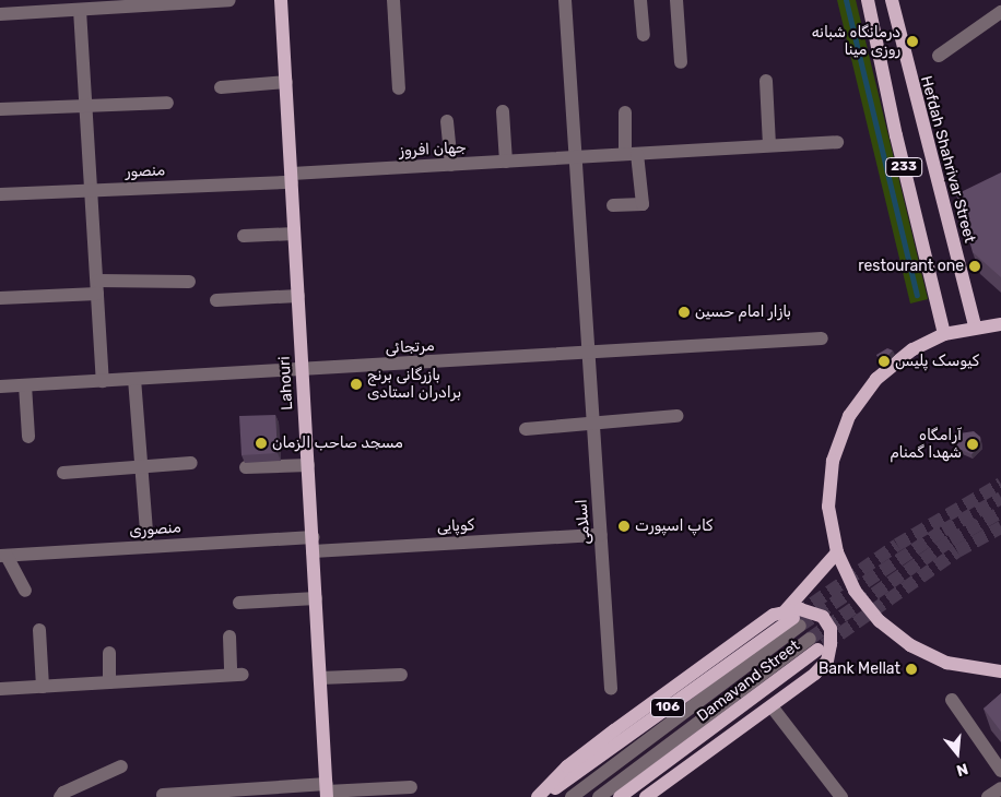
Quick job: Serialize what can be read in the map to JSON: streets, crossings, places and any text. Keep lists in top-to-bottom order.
{
  "streets": {
    "main road": [
      "Hefdah Shahrivar Street",
      "233",
      "Lahouri",
      "Damavand Street",
      "106"
    ],
    "street": [
      "جهان افروز",
      "منصور",
      "مرتجائی",
      "اسلامی",
      "کوپایی",
      "منصوری"
    ]
  },
  "crossings": [
    ["جهان افروز", "منصور"],
    ["جهان افروز", "Lahouri"],
    ["جهان افروز", "اسلامی"],
    ["منصور", "Lahouri"],
    ["مرتجائی", "Lahouri"],
    ["مرتجائی", "اسلامی"],
    ["Lahouri", "کوپایی"],
    ["Lahouri", "منصوری"],
    ["اسلامی", "کوپایی"],
    ["کوپایی", "منصوری"]
  ],
  "places": [
    "درمانگاه شبانه روزی مینا",
    "restourant one",
    "بازار امام حسین",
    "کیوسک پلیس",
    "بازرگانی برنج برادران استادی",
    "مسجد صاحب الزمان",
    "آرامگاه شهدا گمنام",
    "کاپ اسپورت",
    "Bank Mellat"
  ],
  "north": "bottom"
}
